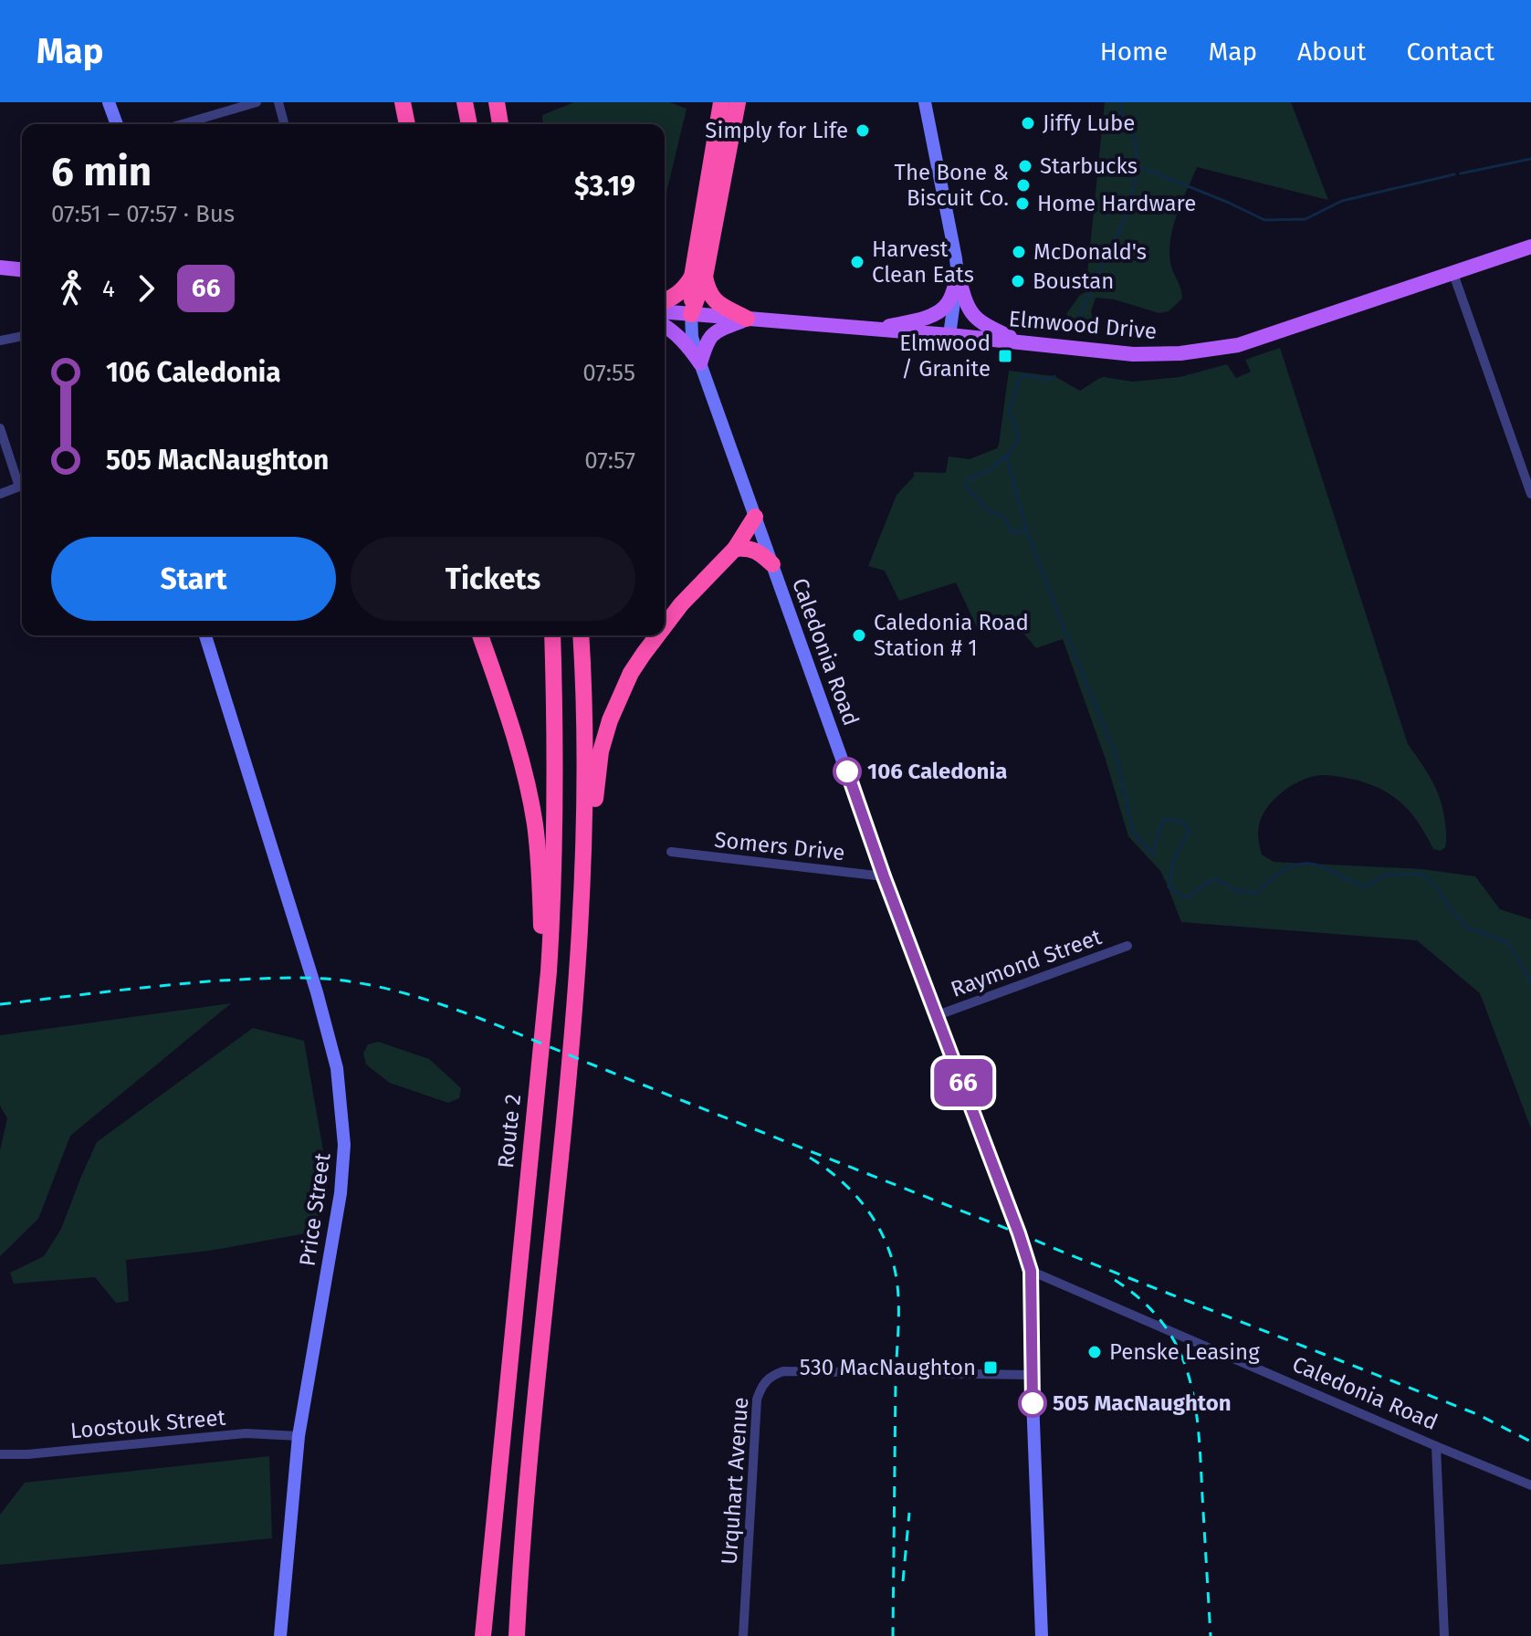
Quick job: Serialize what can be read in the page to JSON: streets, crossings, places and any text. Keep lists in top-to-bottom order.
{
  "streets": {
    "highway": ["Route 2"],
    "main road": ["Elmwood Drive"],
    "street": [
      "Caledonia Road",
      "Somers Drive",
      "Raymond Street",
      "Price Street",
      "Loostouk Street",
      "Urquhart Avenue"
    ]
  },
  "crossings": [
    ["Elmwood Drive", "Caledonia Road"],
    ["Caledonia Road", "Somers Drive"],
    ["Caledonia Road", "Raymond Street"],
    ["Price Street", "Loostouk Street"]
  ],
  "places": {
    "other": [
      "Jiffy Lube",
      "Simply for Life",
      "Starbucks",
      "The Bone & Biscuit Co.",
      "Home Hardware",
      "McDonald's",
      "Harvest Clean Eats",
      "Boustan",
      "Caledonia Road Station # 1",
      "106 Caledonia",
      "Penske Leasing",
      "505 MacNaughton"
    ],
    "transit": ["Elmwood / Granite", "530 MacNaughton"]
  },
  "lines": ["bus line 66"],
  "page": {
    "header": "Map",
    "nav": [
      "Home",
      "Map",
      "About",
      "Contact"
    ],
    "on_map": "66",
    "heading": ["6 min", "07:51 – 07:57 · Bus", "$3.19"],
    "legs": ["4", "66"],
    "list": [
      {
        "name": "106 Caledonia",
        "value": "07:55"
      },
      {
        "name": "505 MacNaughton",
        "value": "07:57"
      }
    ],
    "buttons": ["Start", "Tickets"]
  }
}
